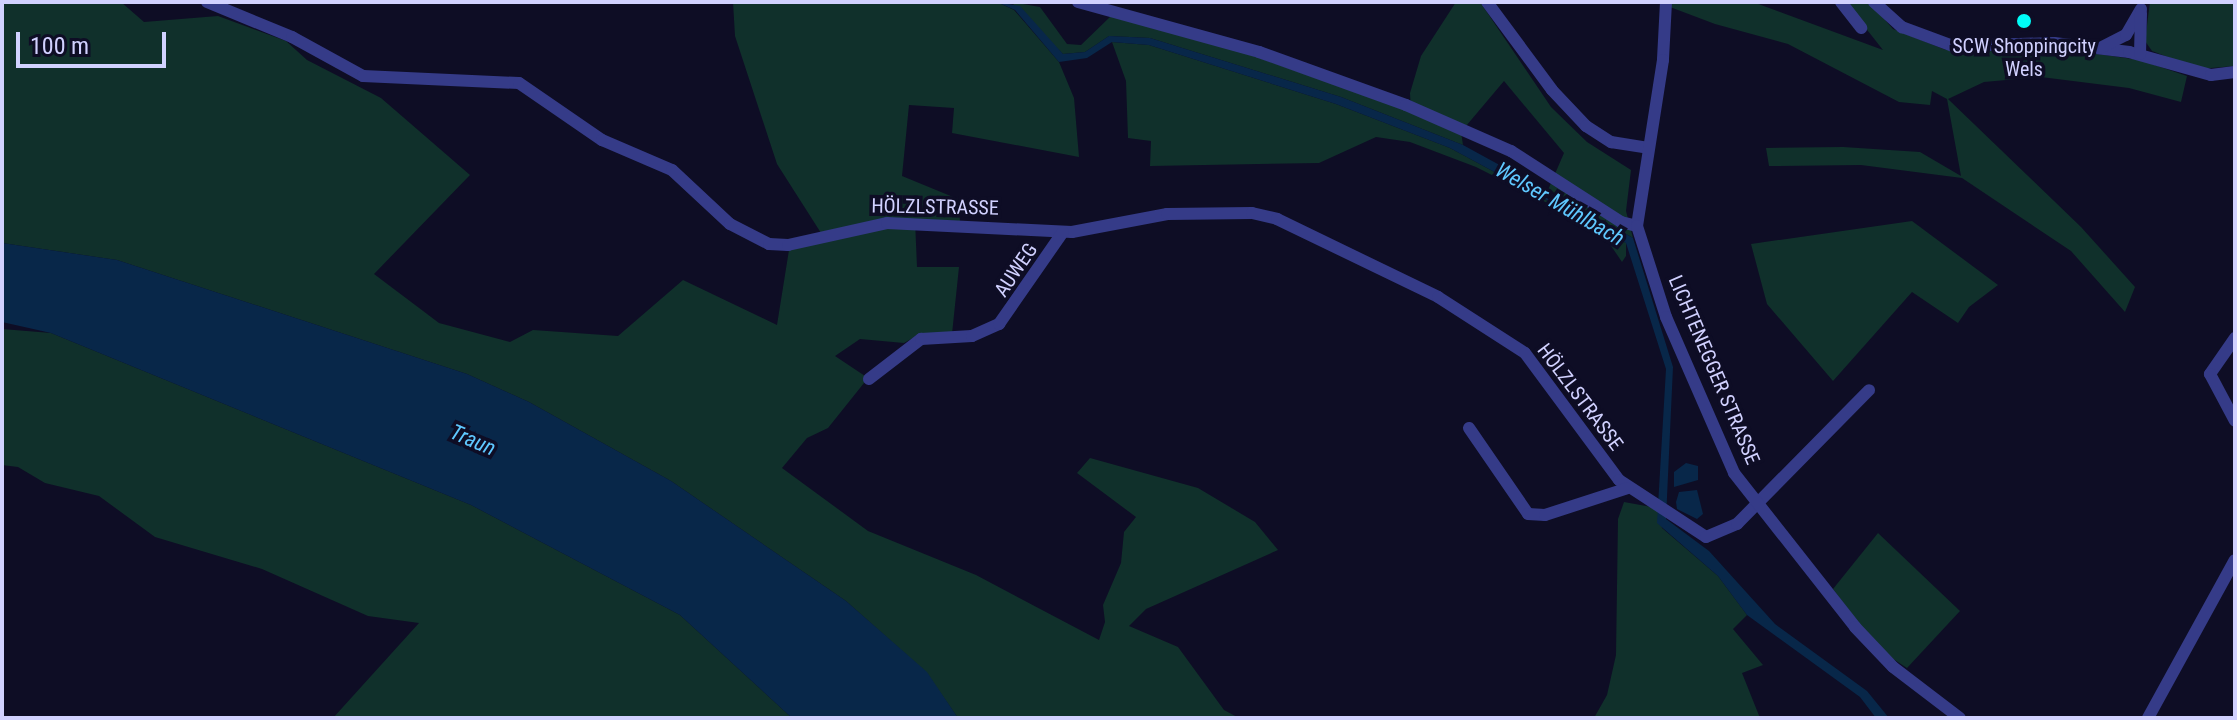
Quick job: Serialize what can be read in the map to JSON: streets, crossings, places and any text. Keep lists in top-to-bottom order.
{
  "streets": {
    "street": ["HÖLZLSTRASSE", "AUWEG", "LICHTENEGGER STRASSE"]
  },
  "crossings": [
    ["HÖLZLSTRASSE", "AUWEG"],
    ["HÖLZLSTRASSE", "LICHTENEGGER STRASSE"]
  ],
  "water": ["Welser Mühlbach", "Traun"],
  "places": ["SCW Shoppingcity Wels"],
  "scale_bar": "100 m"
}
